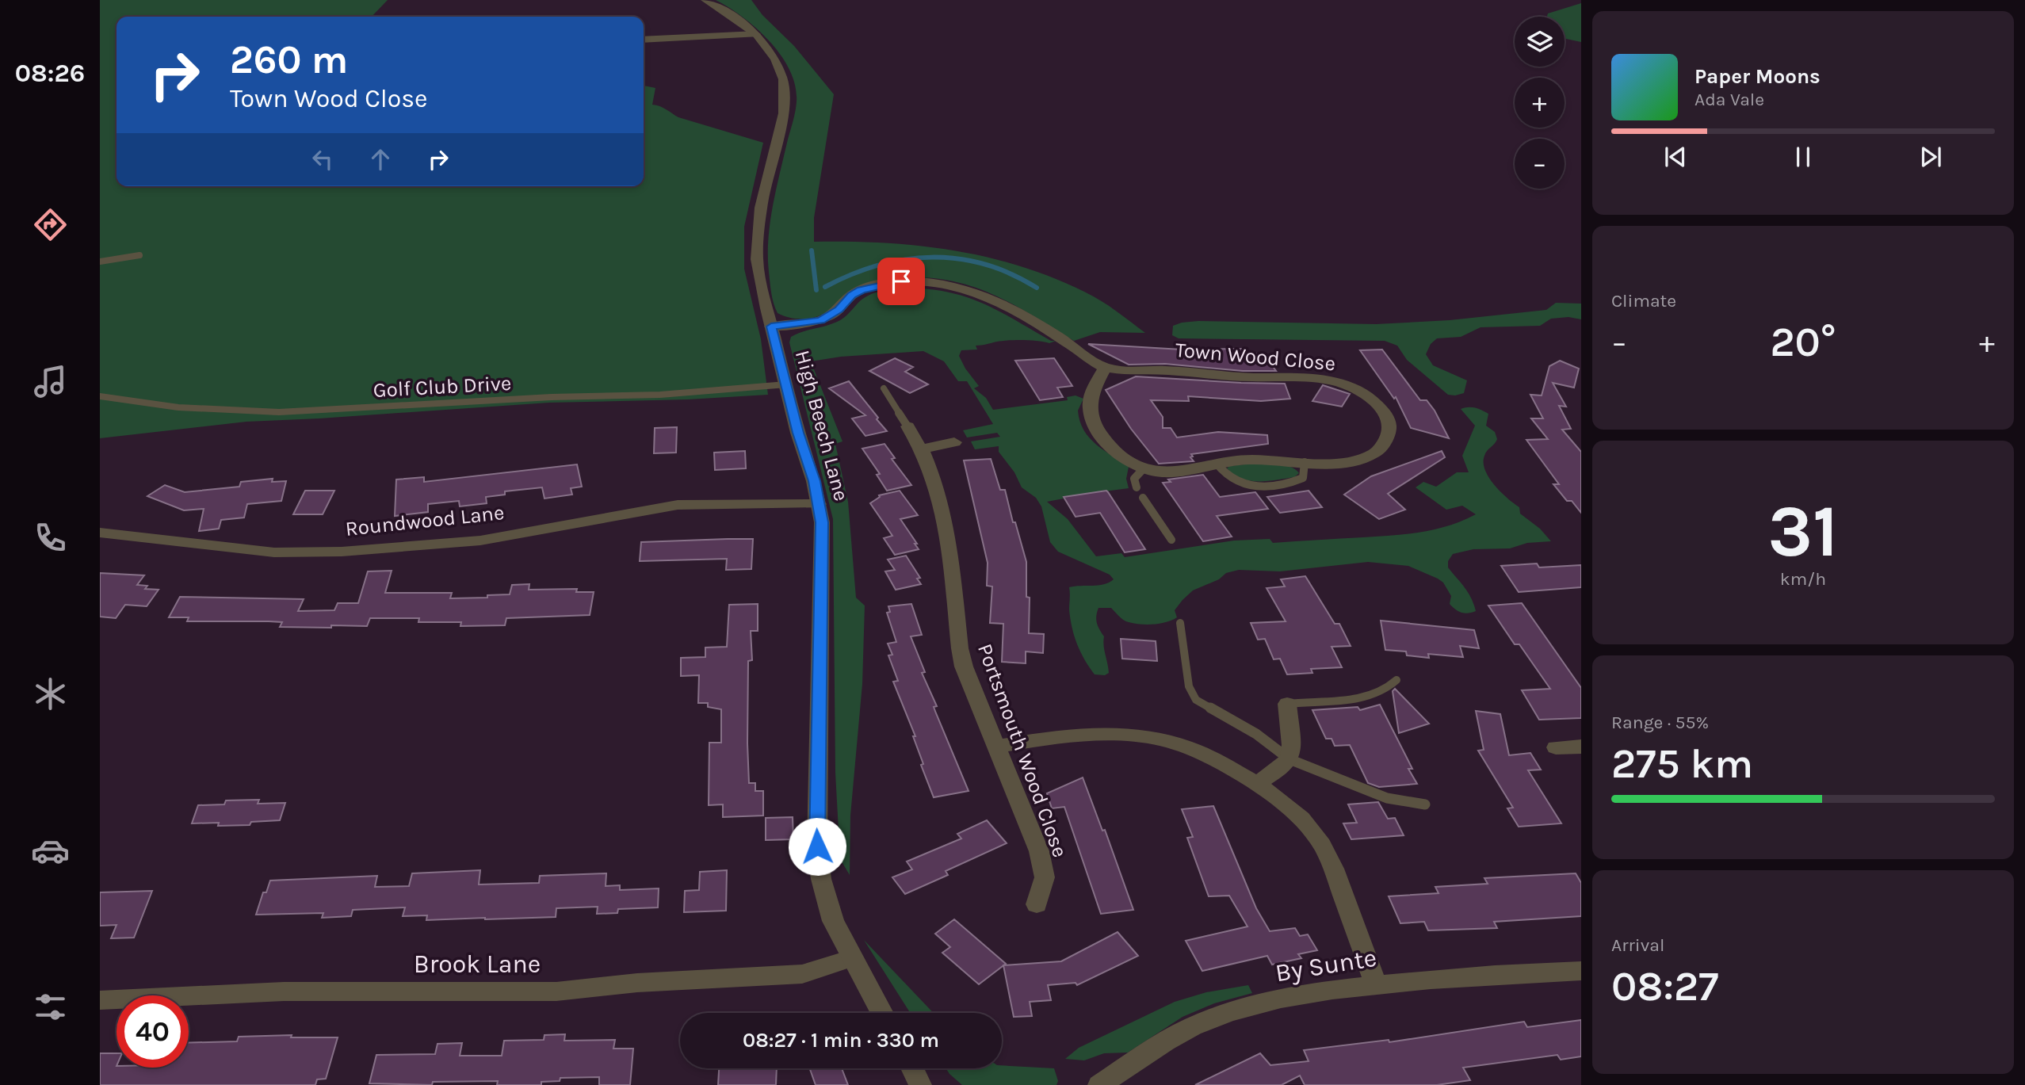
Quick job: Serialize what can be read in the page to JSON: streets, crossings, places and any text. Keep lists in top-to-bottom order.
{
  "streets": {
    "street": [
      "Town Wood Close",
      "High Beech Lane",
      "Roundwood Lane",
      "Portsmouth Wood Close",
      "Brook Lane",
      "By Sunte"
    ],
    "lane": ["Golf Club Drive"]
  },
  "crossings": [
    ["Town Wood Close", "High Beech Lane"],
    ["Golf Club Drive", "High Beech Lane"],
    ["High Beech Lane", "Roundwood Lane"],
    ["High Beech Lane", "Brook Lane"]
  ],
  "page": {
    "tabs": "08:26",
    "map_buttons": ["+", "−"],
    "turn": ["260 m", "Town Wood Close"],
    "song": ["Paper Moons", "Ada Vale"],
    "tile": [
      "Climate",
      ["31", "km/h"],
      ["Range · 55%", "275 km"],
      ["Arrival", "08:27"]
    ],
    "heat": ["−", "20°", "+"],
    "limit": "40",
    "trip": "08:27 · 1 min · 330 m"
  }
}
